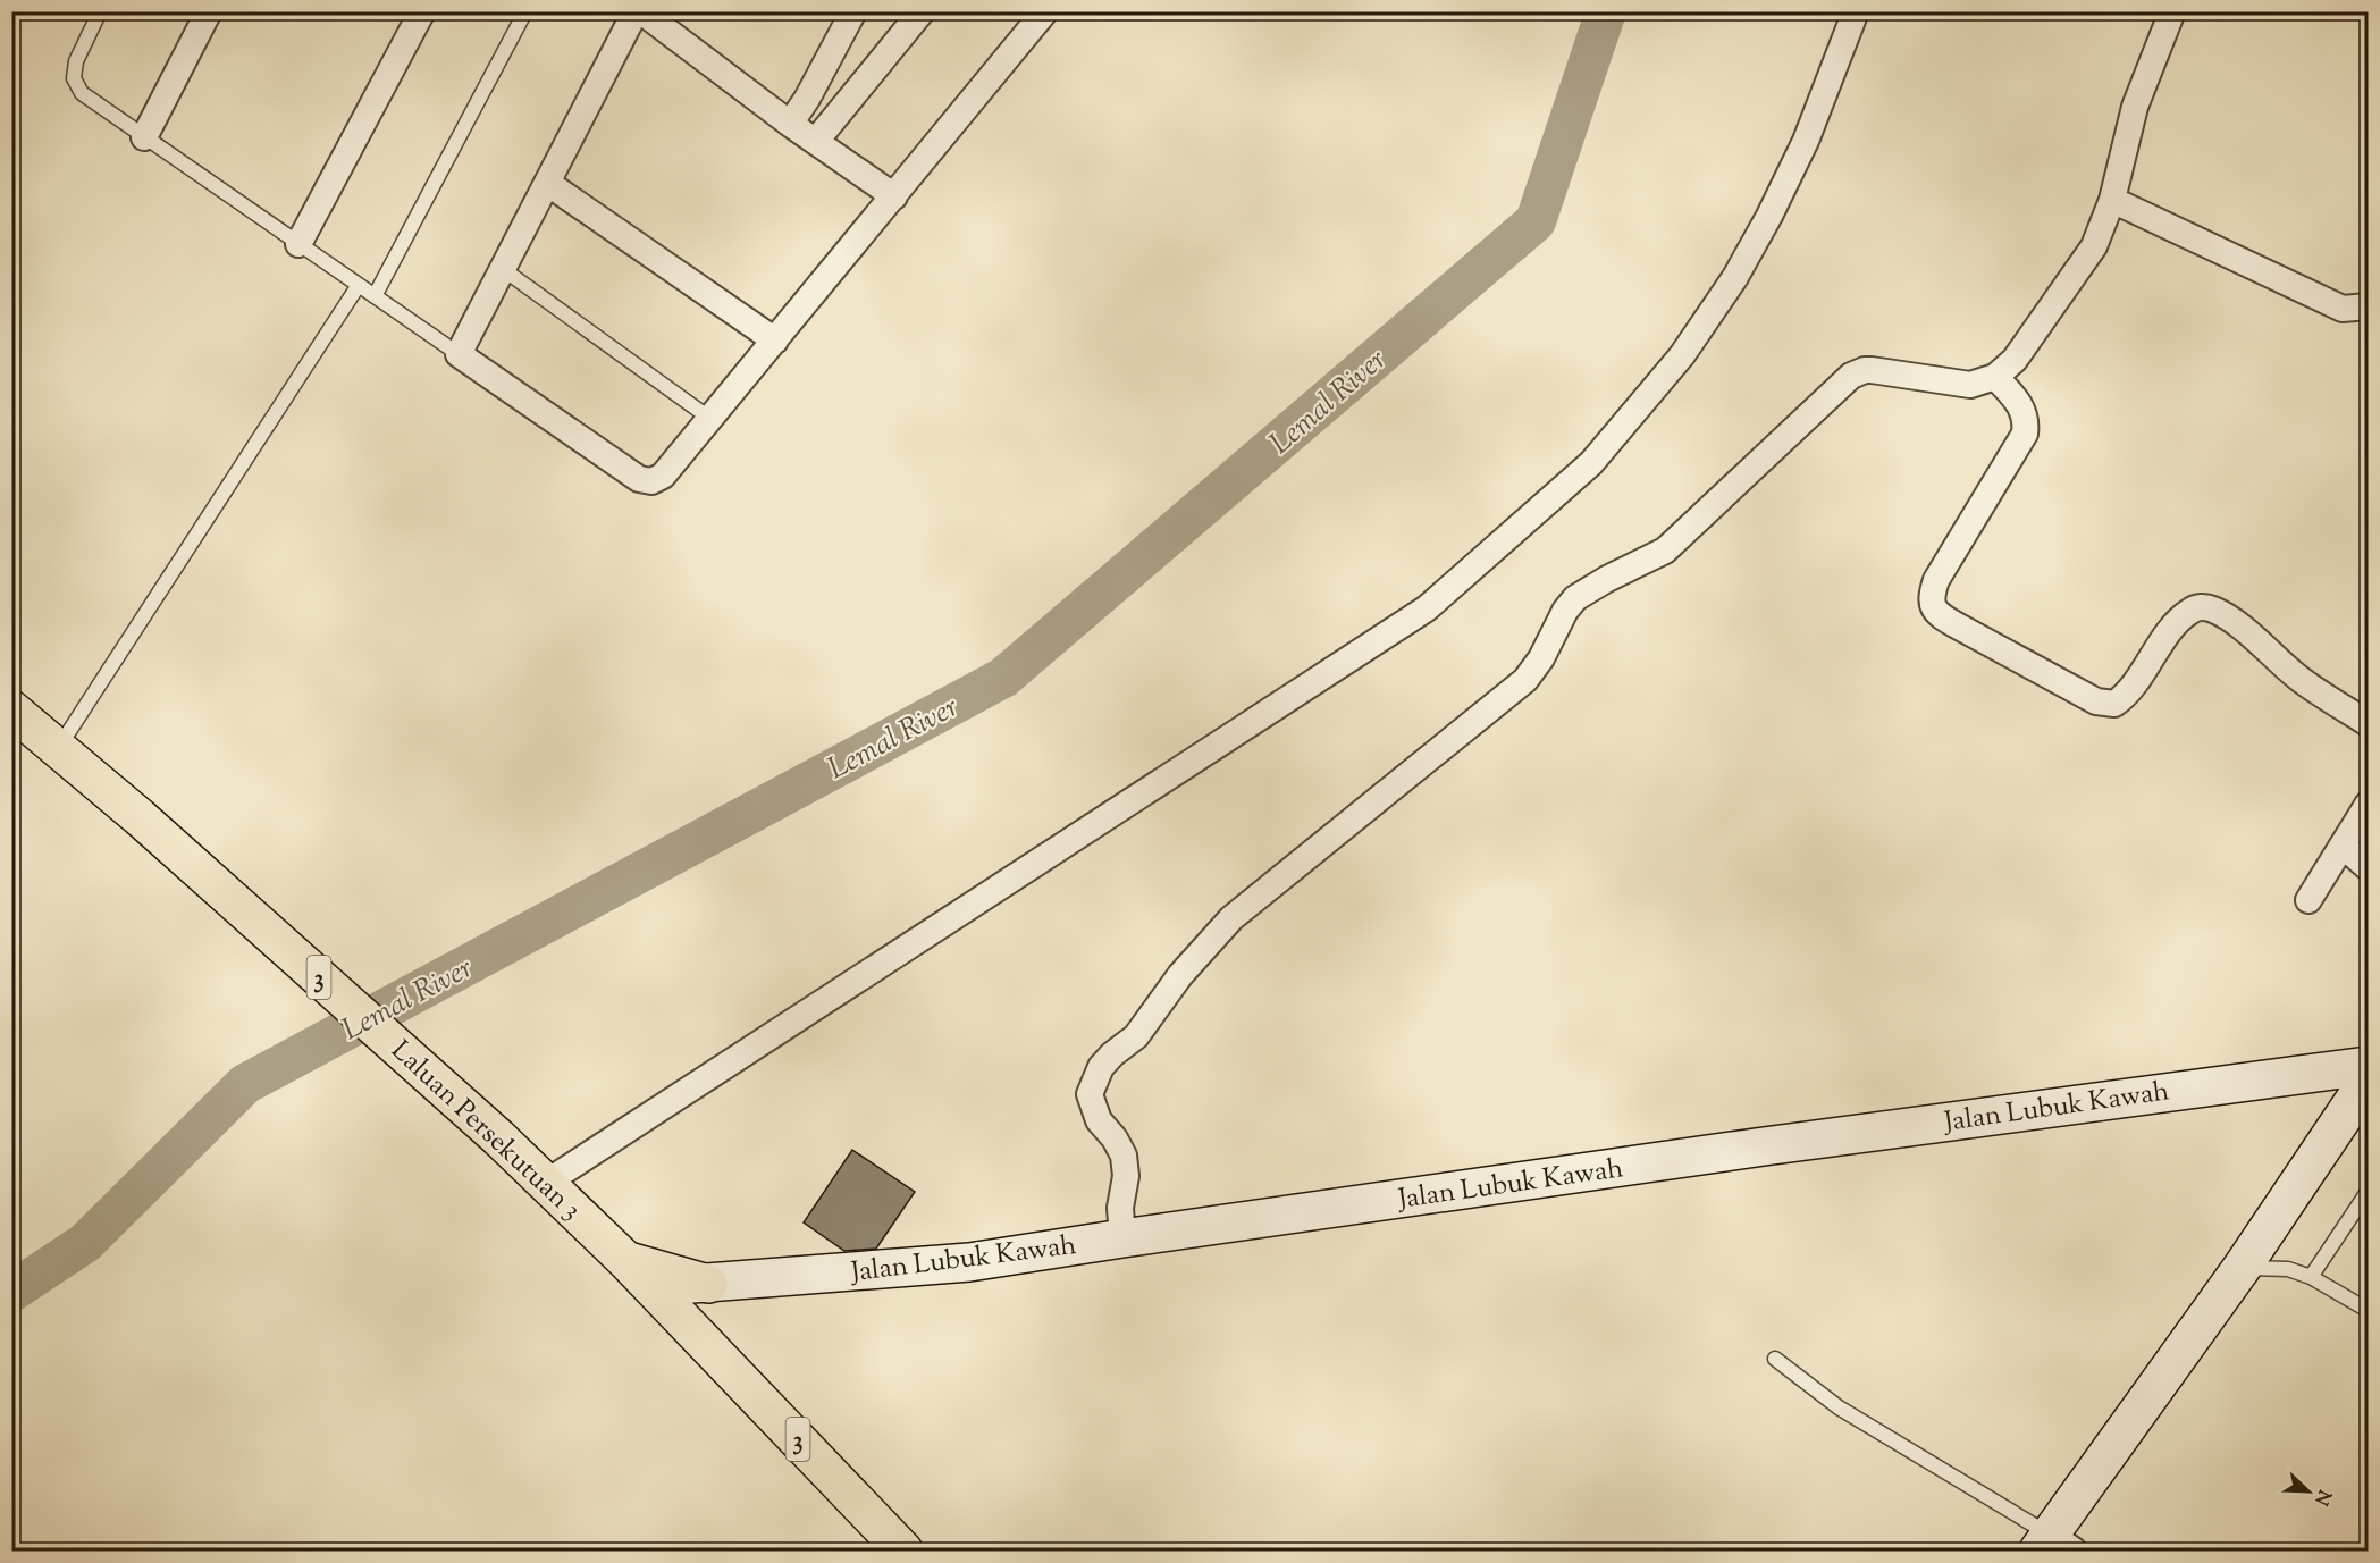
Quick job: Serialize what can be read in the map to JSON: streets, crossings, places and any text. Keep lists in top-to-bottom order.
{
  "streets": {
    "highway": ["3", "Laluan Persekutuan 3"],
    "main road": ["Jalan Lubuk Kawah"]
  },
  "water": ["Lemal River"],
  "north": "bottom right"
}
